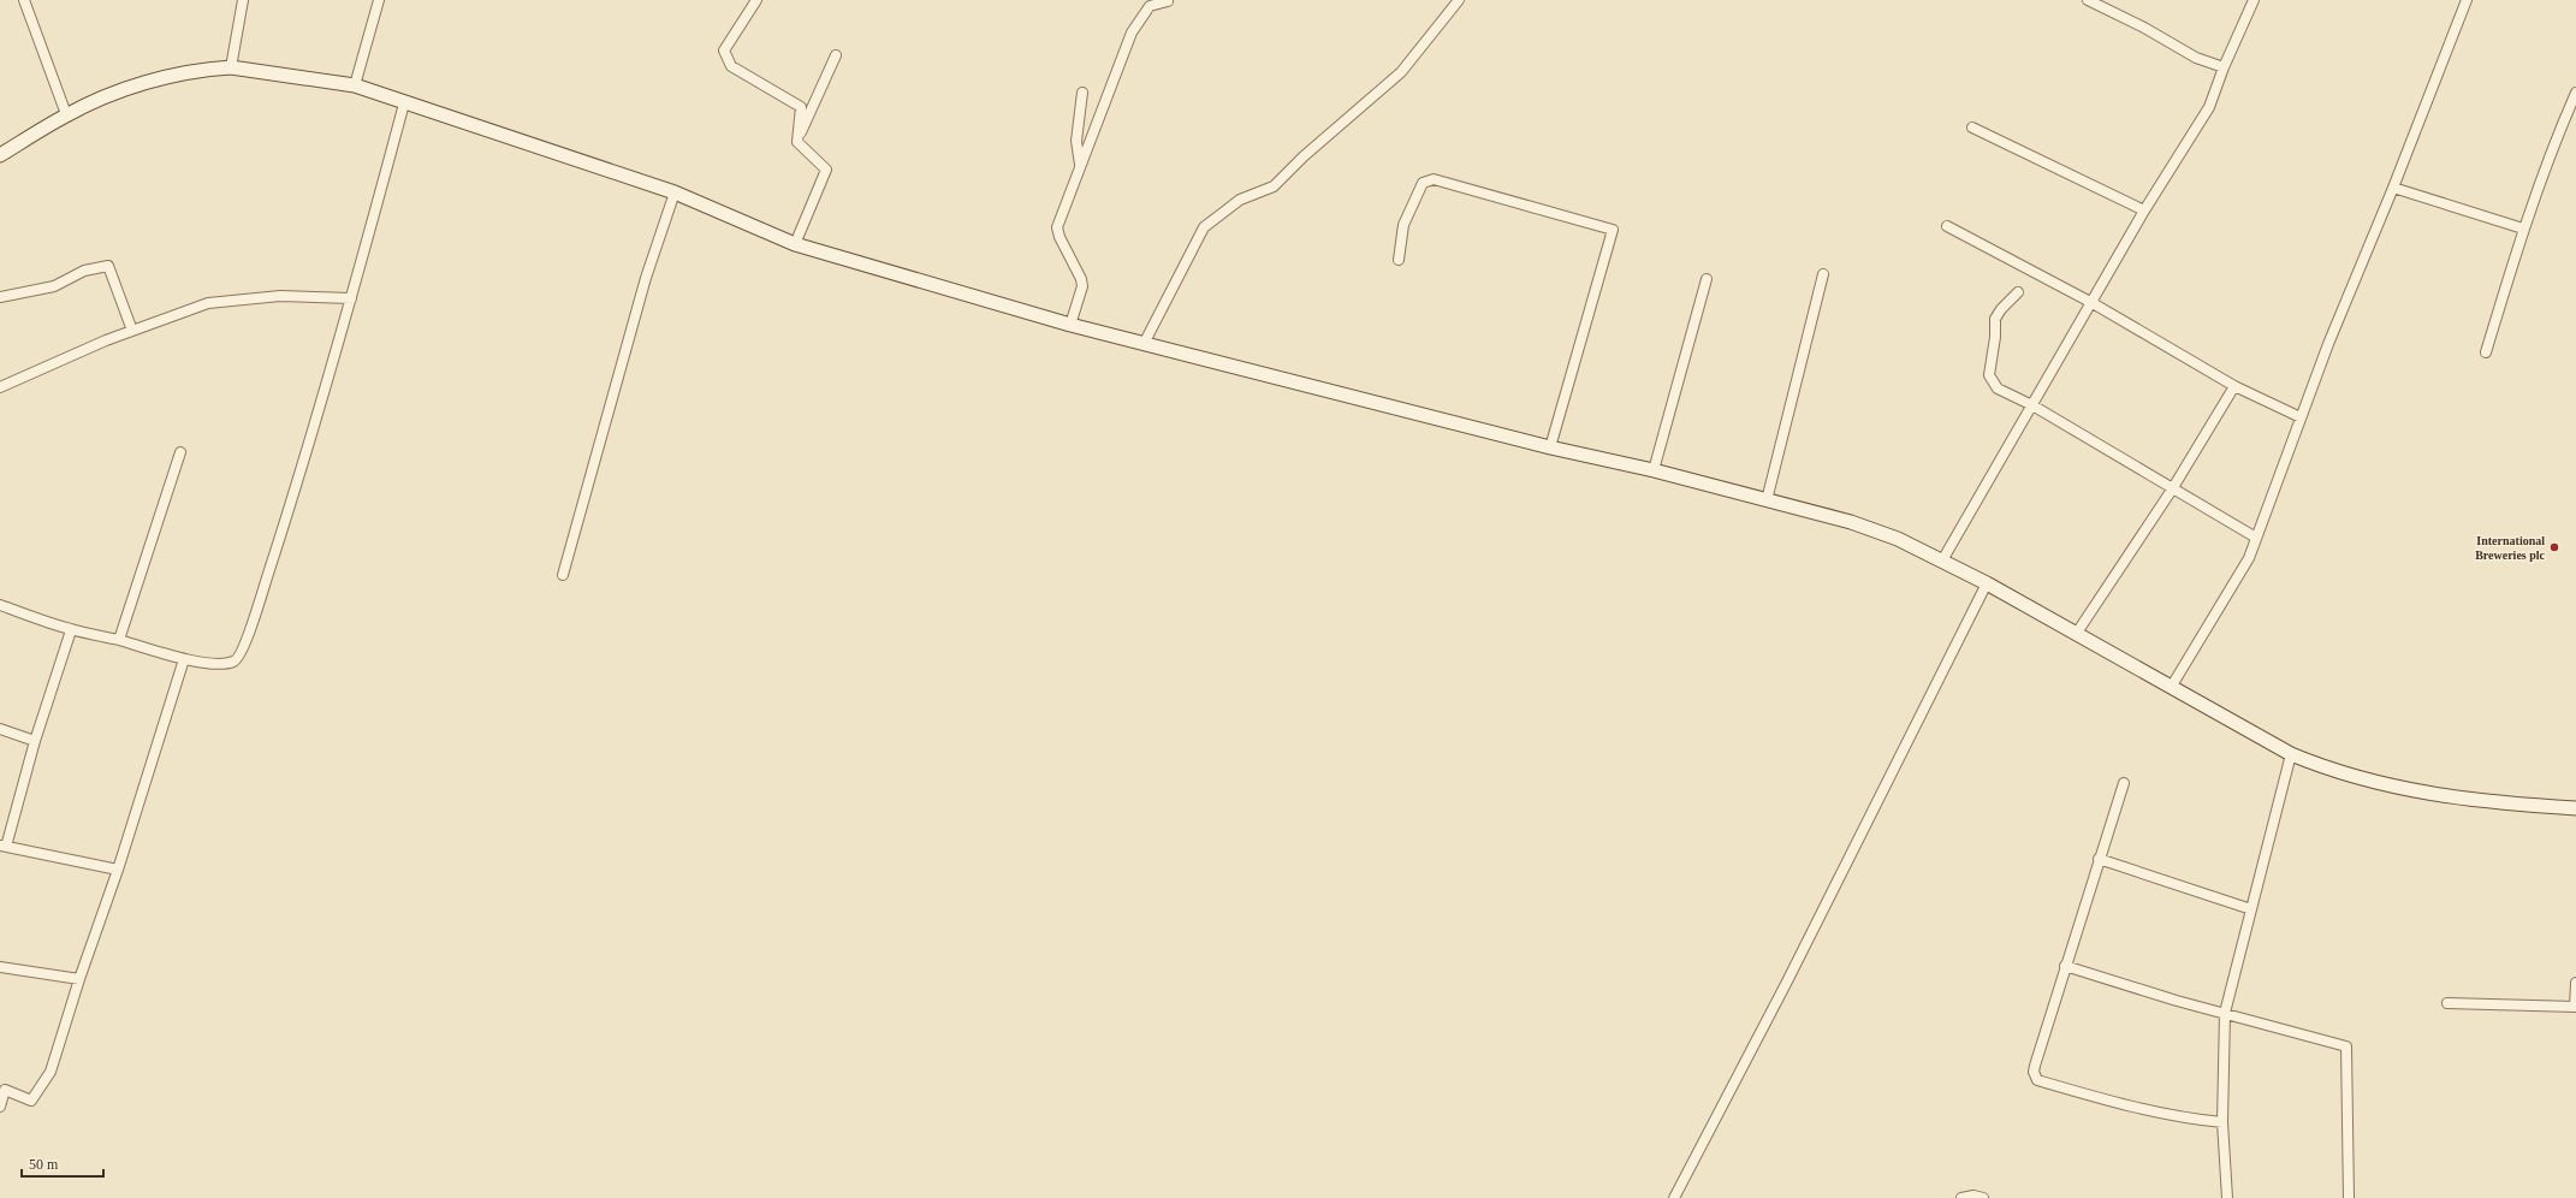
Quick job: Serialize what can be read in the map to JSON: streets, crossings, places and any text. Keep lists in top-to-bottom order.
{
  "places": ["International Breweries plc"],
  "scale_bar": "50 m"
}
